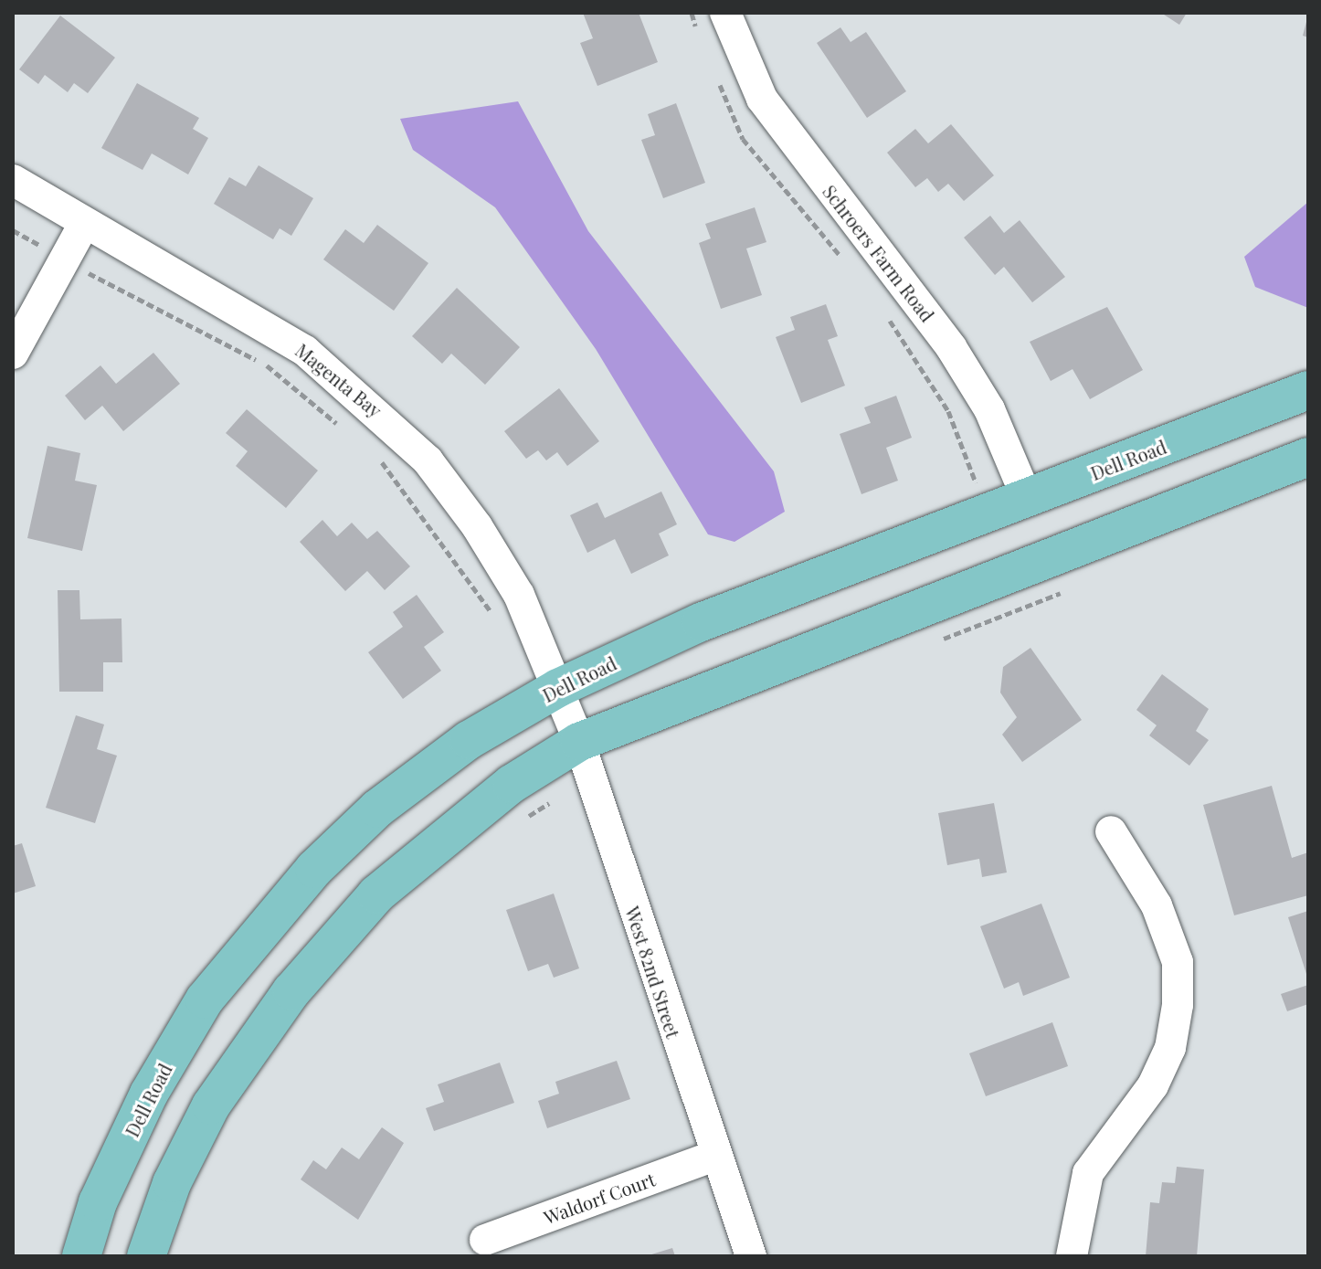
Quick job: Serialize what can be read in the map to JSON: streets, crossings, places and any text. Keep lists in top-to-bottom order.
{
  "streets": {
    "main road": ["Dell Road"],
    "street": [
      "Schroers Farm Road",
      "Magenta Bay",
      "West 82nd Street",
      "Waldorf Court"
    ]
  },
  "crossings": [
    ["Schroers Farm Road", "Dell Road"],
    ["Magenta Bay", "Dell Road"],
    ["Magenta Bay", "West 82nd Street"],
    ["Dell Road", "West 82nd Street"],
    ["West 82nd Street", "Waldorf Court"]
  ]
}
